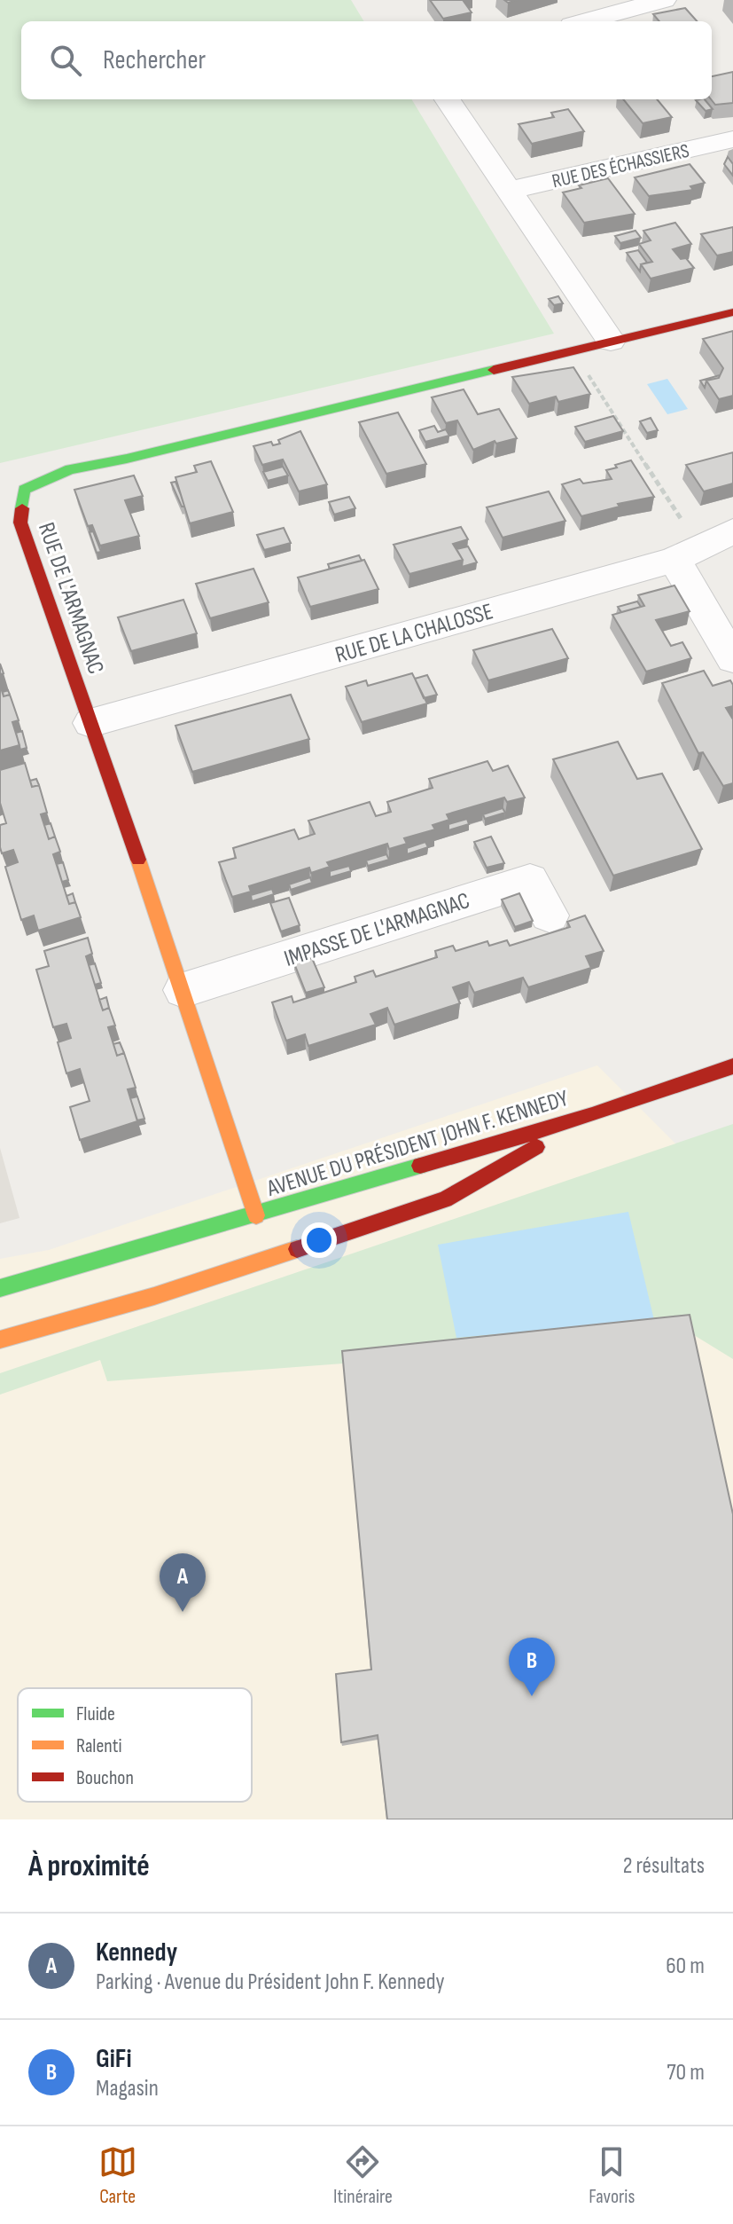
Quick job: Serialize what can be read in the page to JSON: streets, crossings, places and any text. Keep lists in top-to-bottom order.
{
  "streets": {
    "street": [
      "RUE DES ÉCHASSIERS",
      "RUE DE L'ARMAGNAC",
      "RUE DE LA CHALOSSE",
      "IMPASSE DE L'ARMAGNAC",
      "AVENUE DU PRÉSIDENT JOHN F. KENNEDY"
    ]
  },
  "crossings": [
    ["RUE DE L'ARMAGNAC", "RUE DE LA CHALOSSE"],
    ["RUE DE L'ARMAGNAC", "IMPASSE DE L'ARMAGNAC"],
    ["RUE DE L'ARMAGNAC", "AVENUE DU PRÉSIDENT JOHN F. KENNEDY"]
  ],
  "legend": ["Fluide", "Ralenti", "Bouchon"],
  "page": {
    "search": "Rechercher",
    "pins": ["A", "B"],
    "heading": ["À proximité", "2 résultats"],
    "list": [
      {
        "mark": "A",
        "name": "Kennedy",
        "note": "Parking · Avenue du Président John F. Kennedy",
        "value": "60 m"
      },
      {
        "mark": "B",
        "name": "GiFi",
        "note": "Magasin",
        "value": "70 m"
      }
    ],
    "nav": ["Carte", "Itinéraire", "Favoris"]
  }
}
